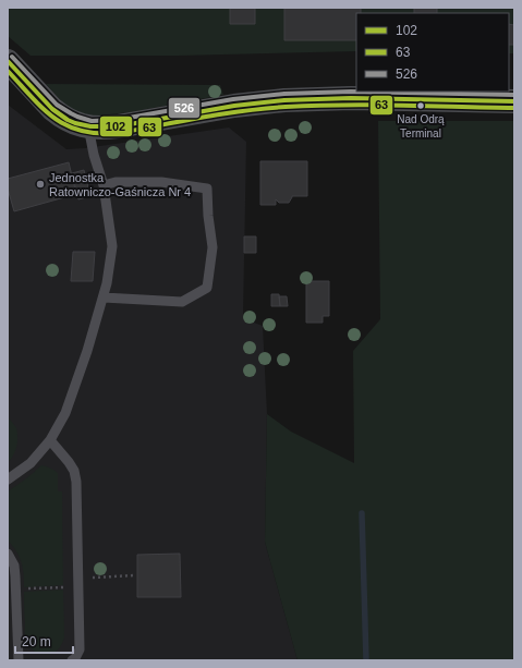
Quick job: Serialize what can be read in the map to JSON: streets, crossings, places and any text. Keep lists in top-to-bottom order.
{
  "places": ["Nad Odrą Terminal", "Jednostka Ratowniczo-Gaśnicza Nr 4"],
  "lines": ["transit line 526", "transit line 102", "transit line 63"],
  "legend": ["102", "63", "526"],
  "scale_bar": "20 m"
}
